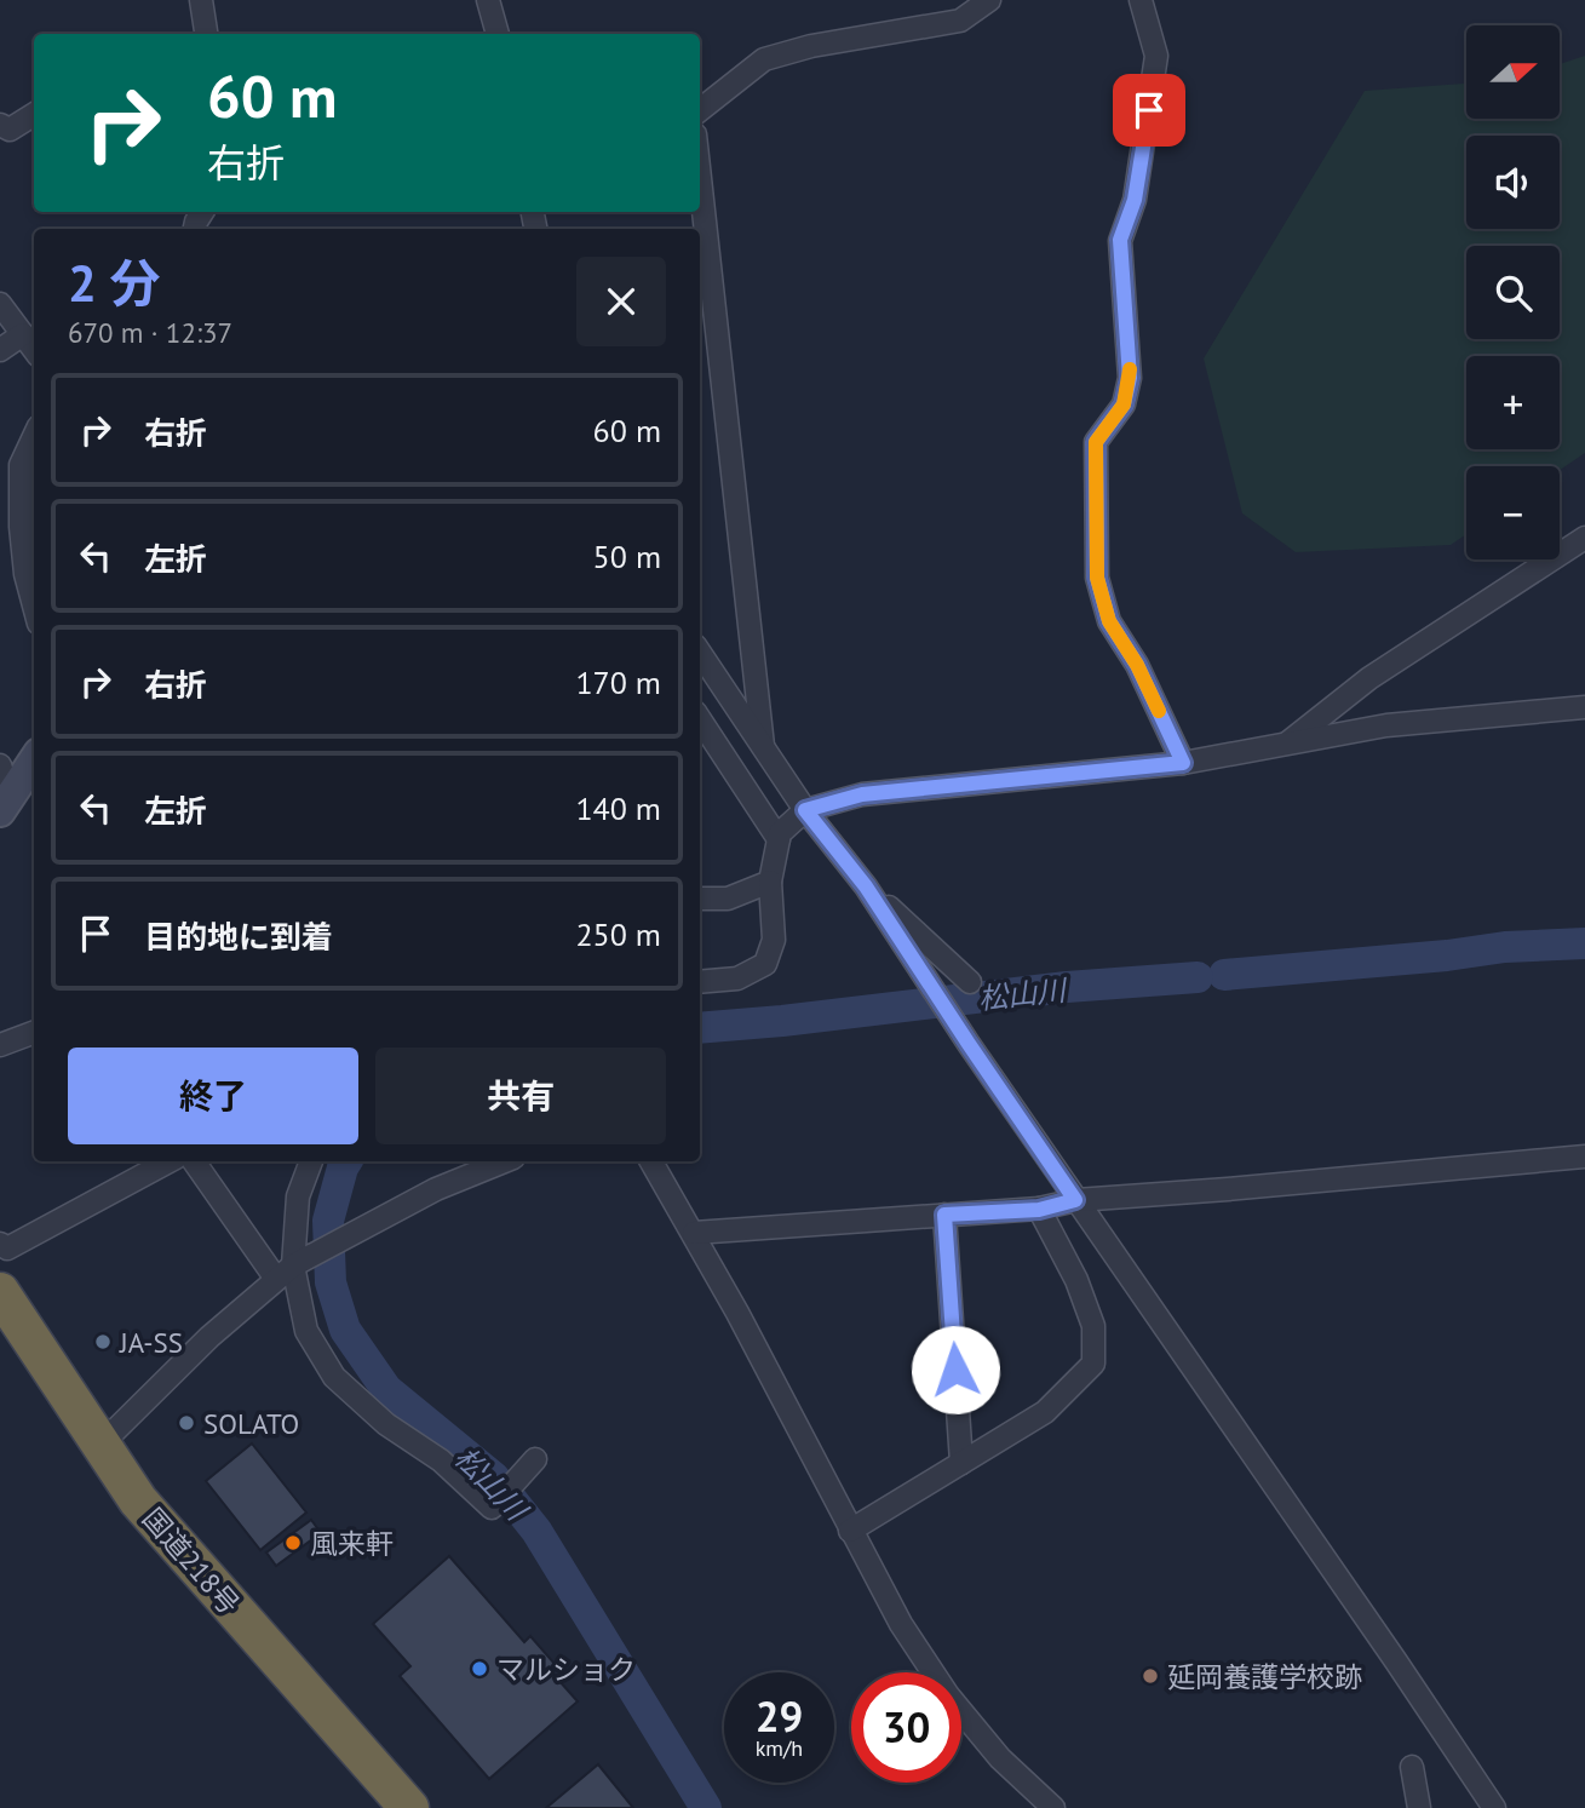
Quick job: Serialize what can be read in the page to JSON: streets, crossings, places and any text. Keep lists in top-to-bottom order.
{
  "streets": {
    "highway": ["国道218号"]
  },
  "water": ["松山川"],
  "places": [
    "JA-SS",
    "SOLATO",
    "風来軒",
    "マルショク",
    "延岡養護学校跡"
  ],
  "north": "right",
  "page": {
    "map_buttons": ["+", "−"],
    "turn": ["60 m", "右折"],
    "heading": ["2 分", "670 m · 12:37"],
    "list": [
      {
        "name": "右折",
        "value": "60 m"
      },
      {
        "name": "左折",
        "value": "50 m"
      },
      {
        "name": "右折",
        "value": "170 m"
      },
      {
        "name": "左折",
        "value": "140 m"
      },
      {
        "name": "目的地に到着",
        "value": "250 m"
      }
    ],
    "buttons": ["終了", "共有"],
    "speed": "29 km/h",
    "limit": "30"
  }
}
